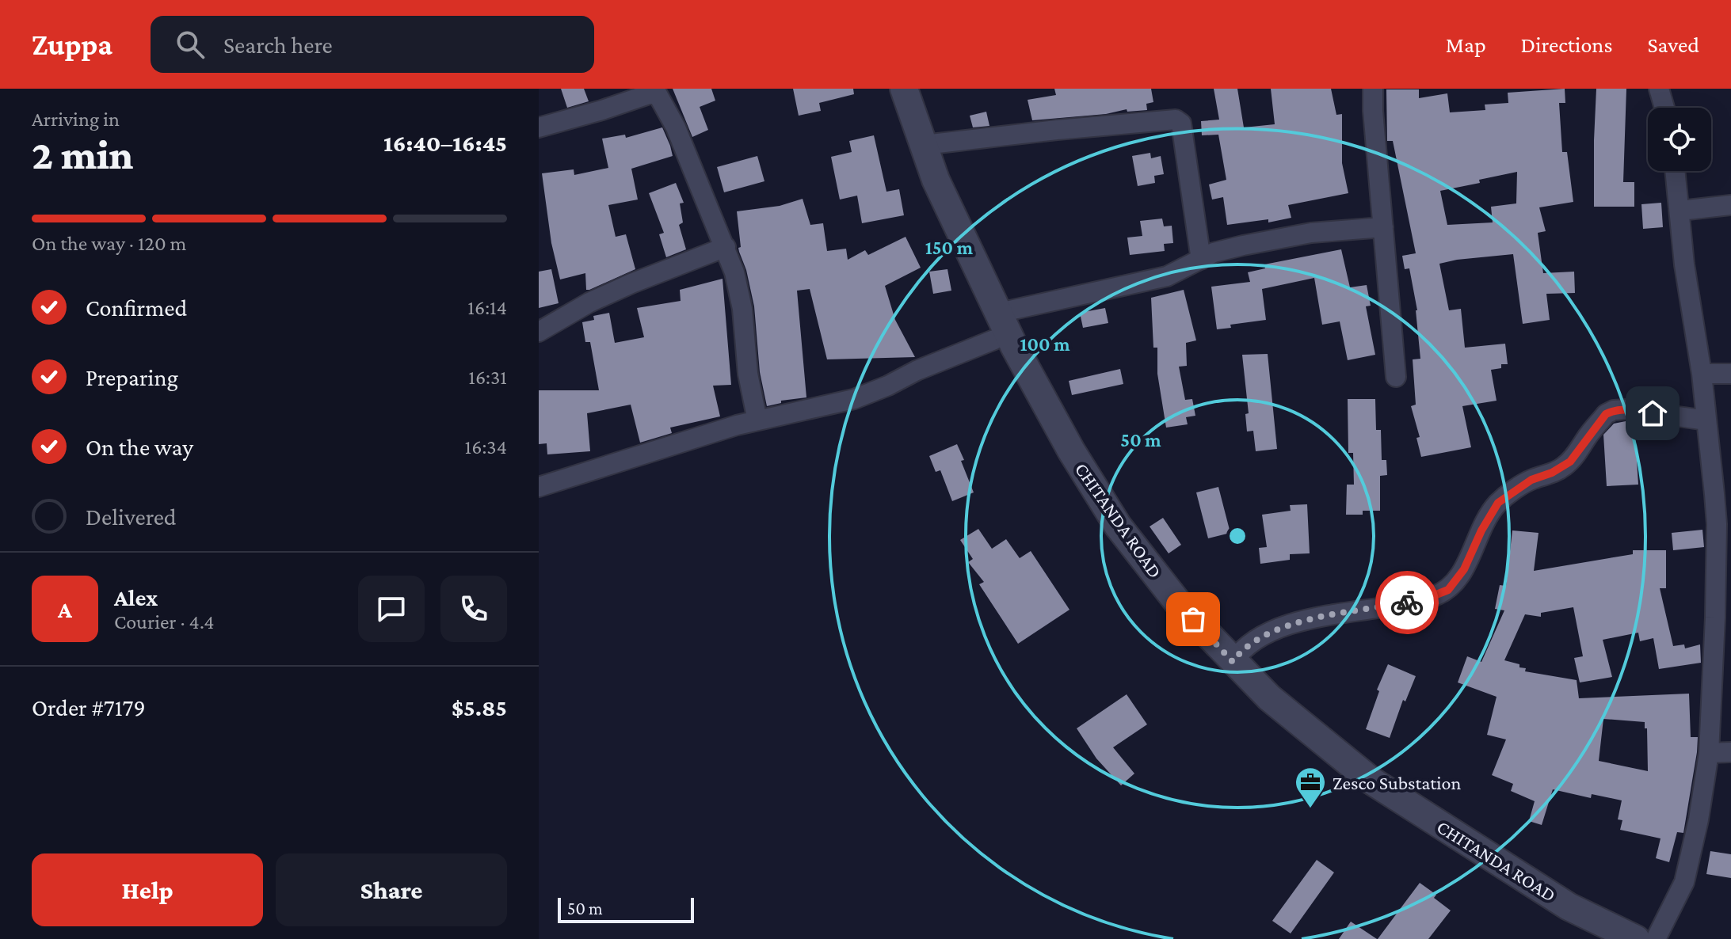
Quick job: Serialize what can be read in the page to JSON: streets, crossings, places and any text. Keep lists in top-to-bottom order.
{
  "streets": {
    "street": ["CHITANDA ROAD"]
  },
  "places": {
    "office": ["Zesco Substation"]
  },
  "scale_bar": "50 m",
  "page": {
    "header": "Zuppa",
    "search": "Search here",
    "nav": ["Map", "Directions", "Saved"],
    "heading": ["2 min", "Arriving in", "16:40–16:45"],
    "panel": [
      "Alex",
      "Courier · 4.4",
      "Order #7179",
      "$5.85"
    ],
    "bar": "On the way · 120 m",
    "list": [
      ["Confirmed", "16:14"],
      ["Preparing", "16:31"],
      ["On the way", "16:34"],
      "Delivered"
    ],
    "round": "A",
    "buttons": ["Help", "Share"],
    "scale": "50 m"
  },
  "rings": ["150 m", "100 m", "50 m"]
}
